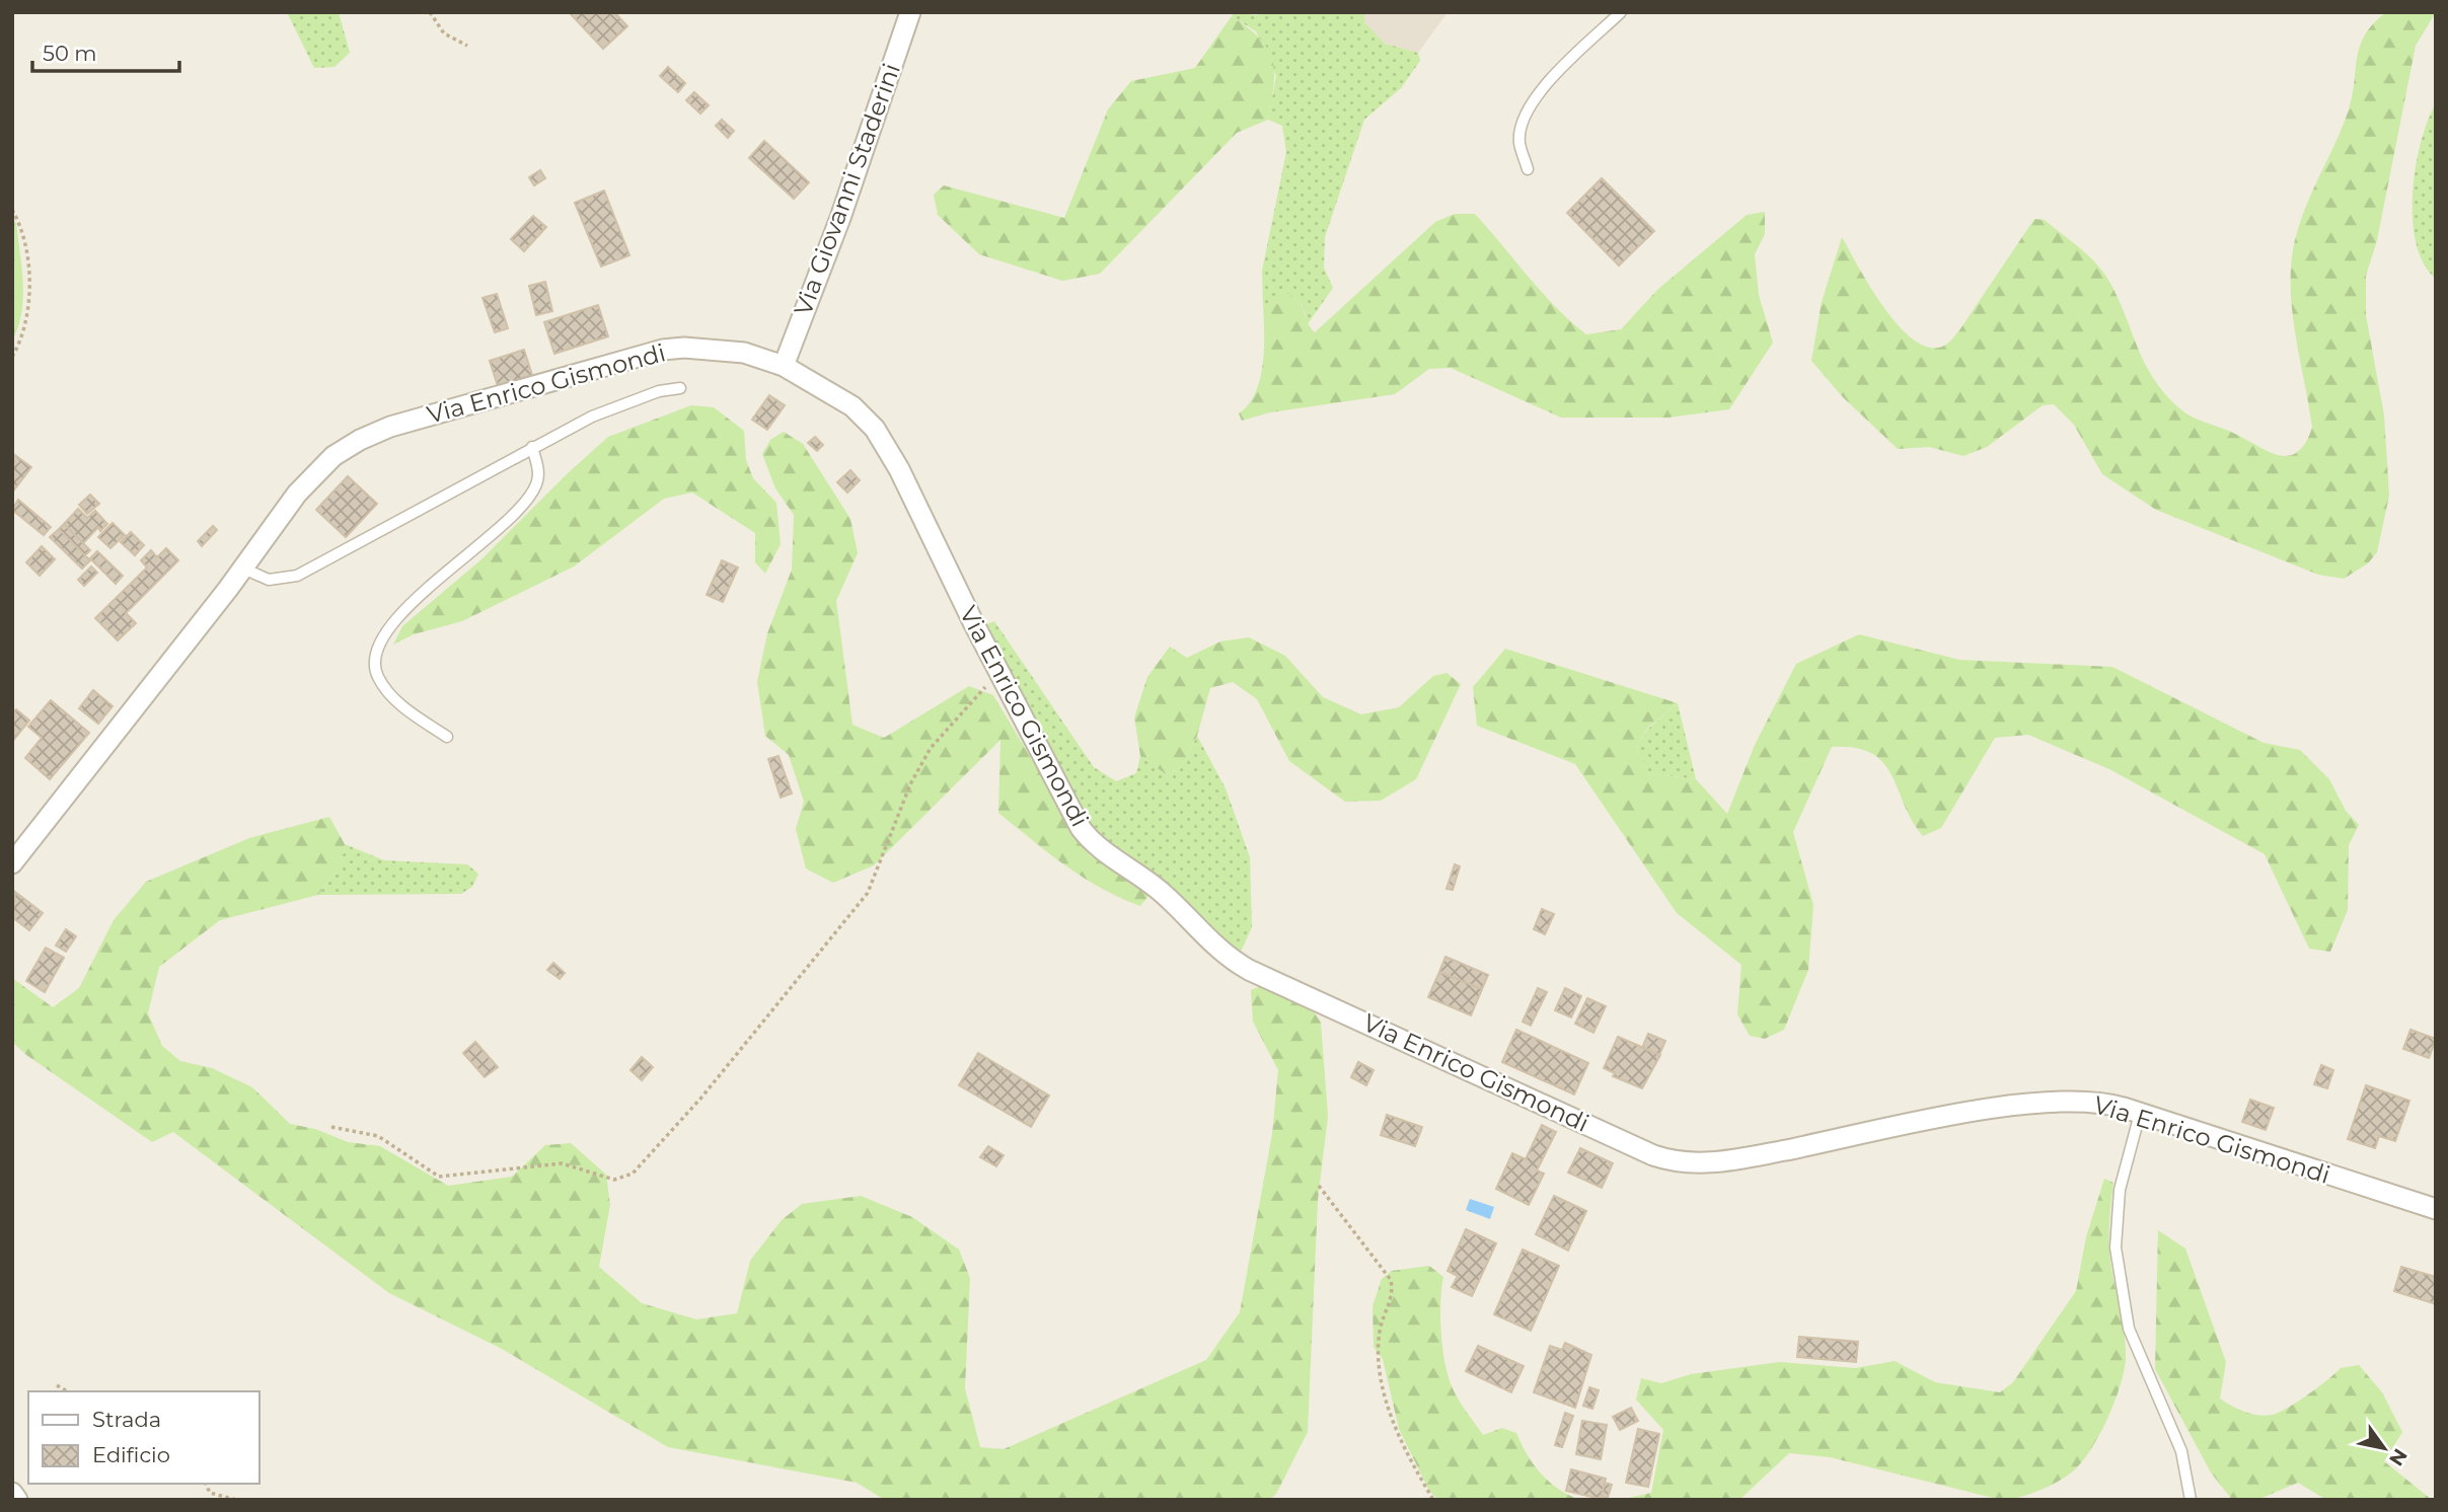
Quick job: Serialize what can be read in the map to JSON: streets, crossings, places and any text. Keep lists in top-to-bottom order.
{
  "streets": {
    "street": ["Via Giovanni Staderini", "Via Enrico Gismondi"]
  },
  "crossings": [
    ["Via Giovanni Staderini", "Via Enrico Gismondi"]
  ],
  "legend": ["Strada", "Edificio"],
  "scale_bar": "50 m",
  "north": "bottom right"
}
